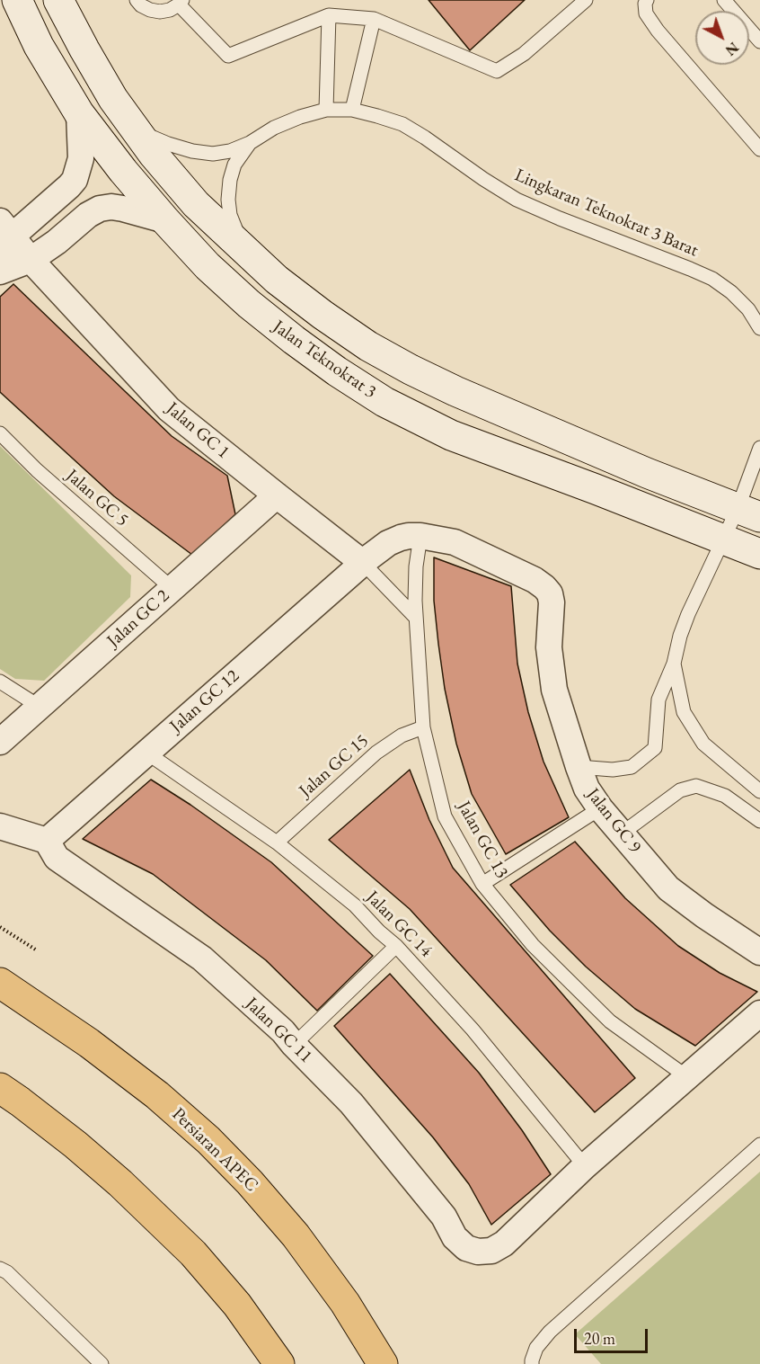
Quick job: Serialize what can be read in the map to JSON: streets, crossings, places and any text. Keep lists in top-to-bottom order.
{
  "streets": {
    "main road": ["Jalan Teknokrat 3", "Persiaran APEC"],
    "street": [
      "Jalan GC 1",
      "Jalan GC 2",
      "Jalan GC 12",
      "Jalan GC 9",
      "Jalan GC 11"
    ],
    "lane": [
      "Lingkaran Teknokrat 3 Barat",
      "Jalan GC 5",
      "Jalan GC 15",
      "Jalan GC 13",
      "Jalan GC 14"
    ]
  },
  "crossings": [
    ["Lingkaran Teknokrat 3 Barat", "Jalan Teknokrat 3"],
    ["Jalan GC 1", "Jalan GC 2"],
    ["Jalan GC 1", "Jalan GC 12"],
    ["Jalan GC 1", "Jalan GC 13"],
    ["Jalan GC 5", "Jalan GC 2"],
    ["Jalan GC 12", "Jalan GC 9"],
    ["Jalan GC 12", "Jalan GC 13"],
    ["Jalan GC 12", "Jalan GC 14"],
    ["Jalan GC 12", "Jalan GC 11"],
    ["Jalan GC 15", "Jalan GC 13"],
    ["Jalan GC 15", "Jalan GC 14"],
    ["Jalan GC 9", "Jalan GC 13"],
    ["Jalan GC 14", "Jalan GC 11"]
  ],
  "scale_bar": "20 m",
  "north": "bottom right"
}
